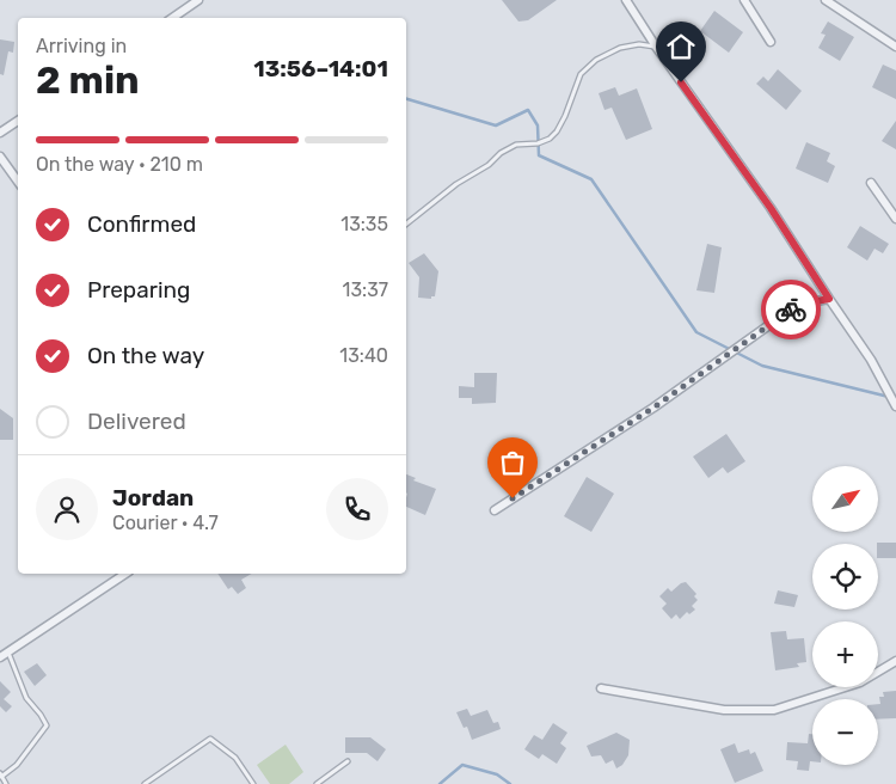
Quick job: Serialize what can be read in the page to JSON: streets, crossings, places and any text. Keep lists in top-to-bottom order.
{
  "north": "top right",
  "page": {
    "heading": ["2 min", "Arriving in", "13:56–14:01"],
    "panel": ["Jordan", "Courier · 4.7"],
    "bar": "On the way · 210 m",
    "list": [
      ["Confirmed", "13:35"],
      ["Preparing", "13:37"],
      ["On the way", "13:40"],
      "Delivered"
    ],
    "map_buttons": ["+", "−"]
  }
}
